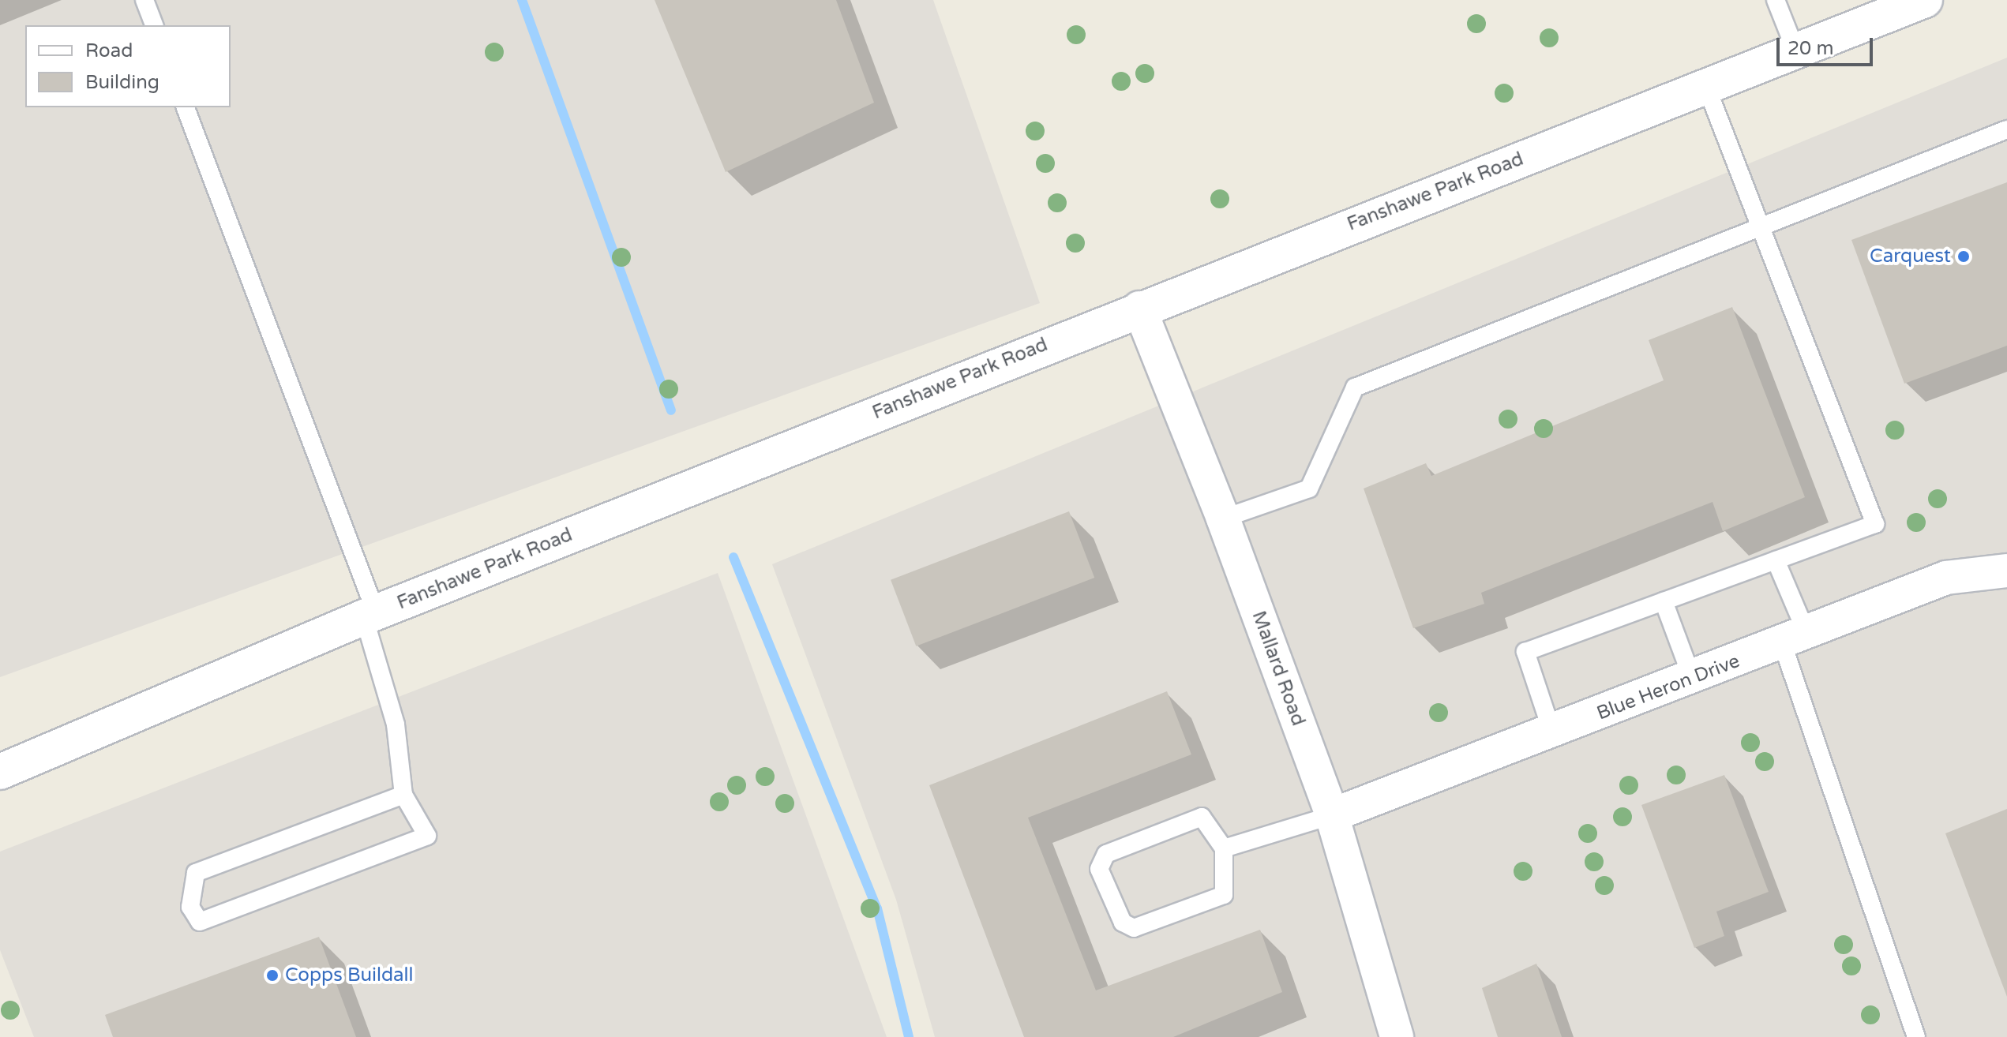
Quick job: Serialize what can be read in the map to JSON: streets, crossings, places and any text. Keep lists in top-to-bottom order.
{
  "streets": {
    "main road": ["Fanshawe Park Road"],
    "street": ["Mallard Road", "Blue Heron Drive"]
  },
  "crossings": [
    ["Fanshawe Park Road", "Mallard Road"],
    ["Mallard Road", "Blue Heron Drive"]
  ],
  "places": ["Carquest", "Copps Buildall"],
  "legend": ["Road", "Building"],
  "scale_bar": "20 m"
}
